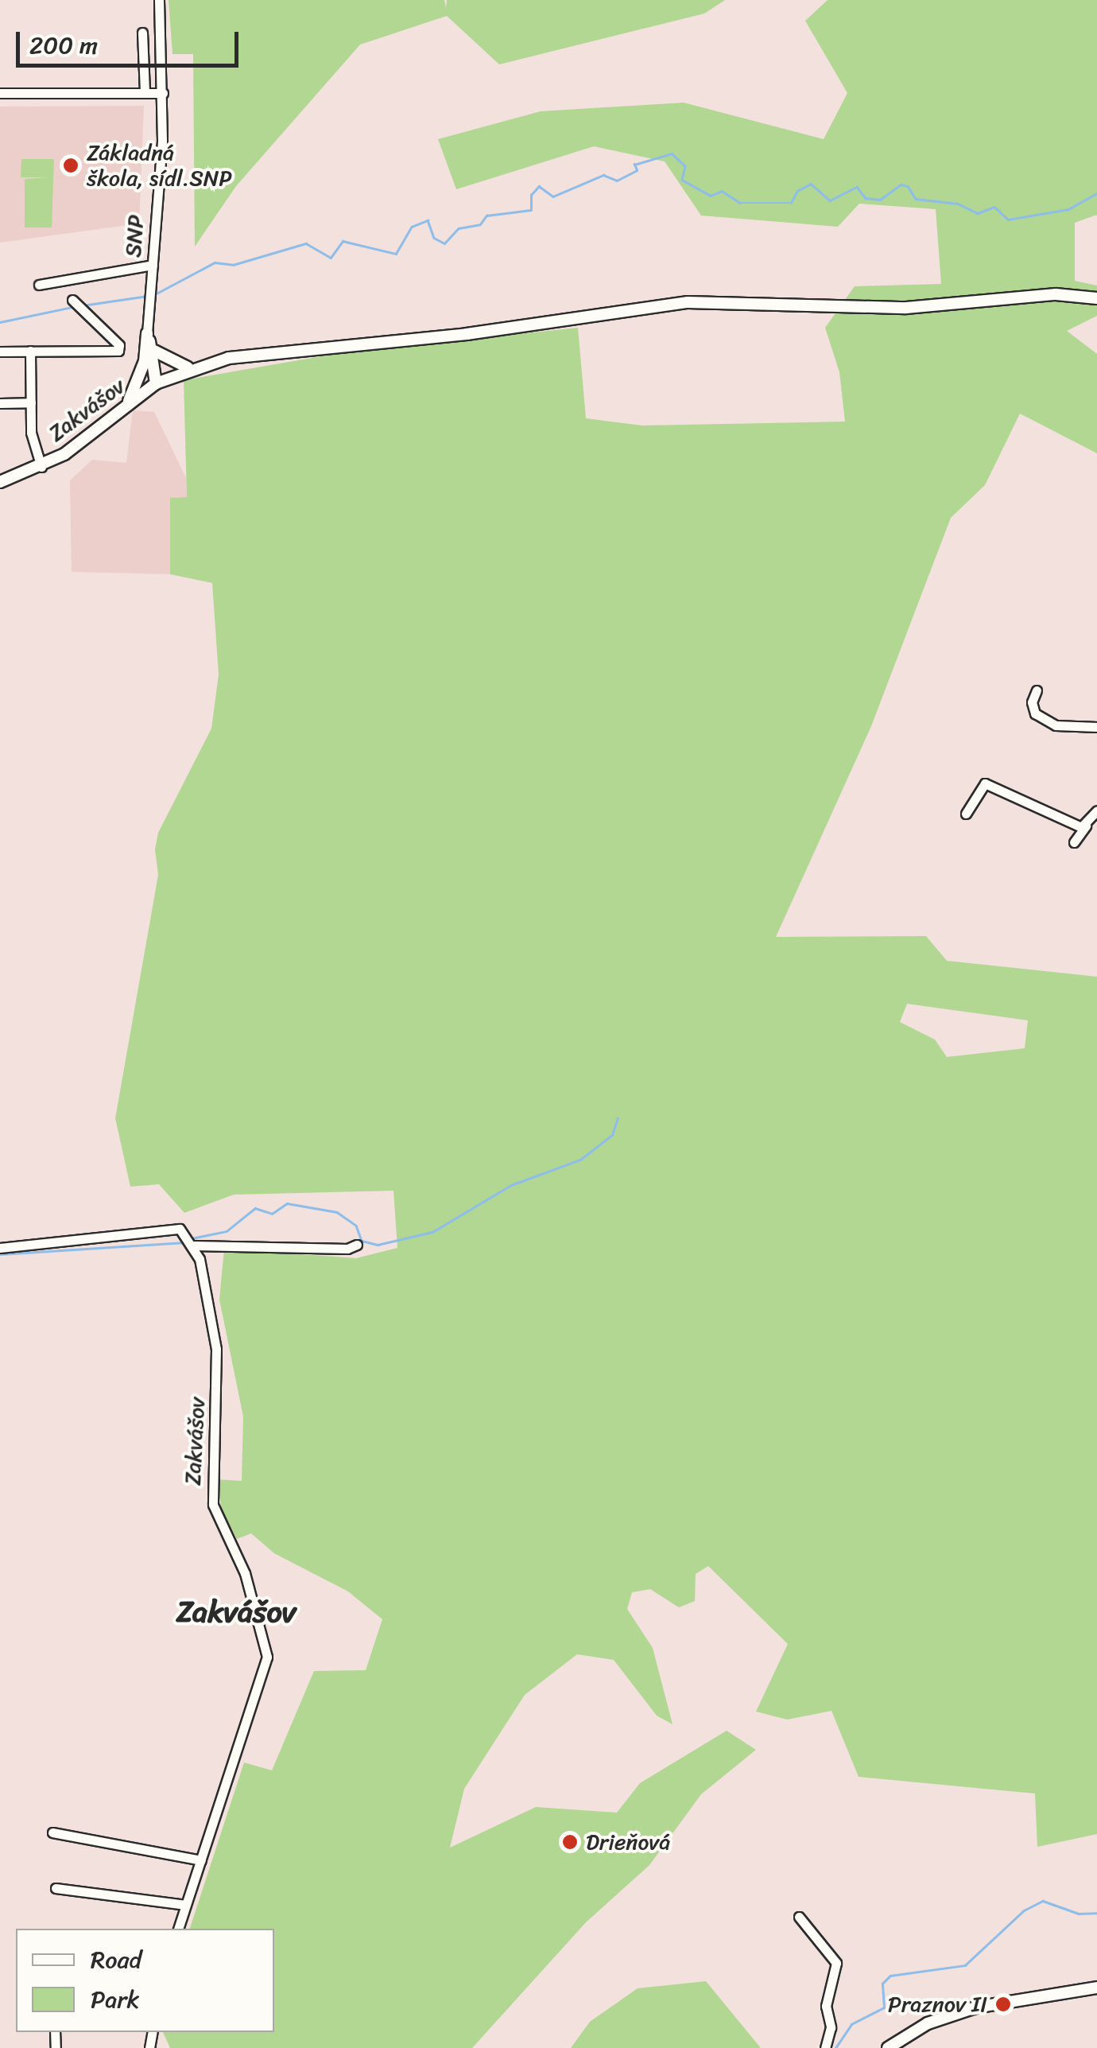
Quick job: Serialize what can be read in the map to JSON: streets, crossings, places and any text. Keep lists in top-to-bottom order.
{
  "streets": {
    "street": ["SNP", "Zakvášov"]
  },
  "districts": ["Zakvášov"],
  "places": ["Základná škola, sídl.SNP", "Drieňová", "Praznov II"],
  "legend": ["Road", "Park"],
  "scale_bar": "200 m"
}
